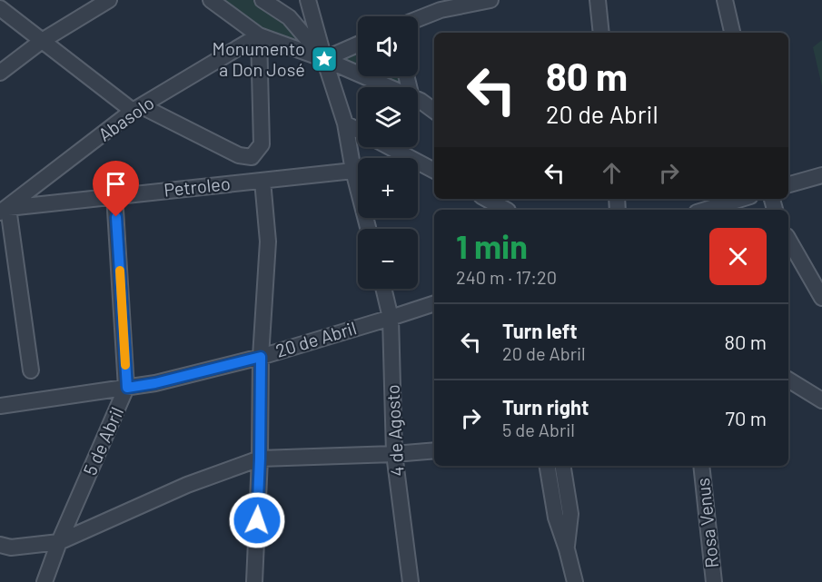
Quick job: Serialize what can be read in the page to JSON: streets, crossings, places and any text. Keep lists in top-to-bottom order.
{
  "streets": {
    "street": [
      "Abasolo",
      "Petroleo",
      "20 de Abril",
      "4 de Agosto",
      "5 de Abril",
      "Rosa Venus"
    ]
  },
  "crossings": [
    ["Abasolo", "Petroleo"],
    ["Petroleo", "5 de Abril"],
    ["20 de Abril", "4 de Agosto"],
    ["20 de Abril", "5 de Abril"]
  ],
  "places": {
    "place": ["Monumento a Don José"]
  },
  "page": {
    "map_buttons": ["+", "−"],
    "turn": ["80 m", "20 de Abril"],
    "heading": ["1 min", "240 m · 17:20"],
    "list": [
      {
        "name": "Turn left",
        "note": "20 de Abril",
        "value": "80 m"
      },
      {
        "name": "Turn right",
        "note": "5 de Abril",
        "value": "70 m"
      }
    ]
  }
}
